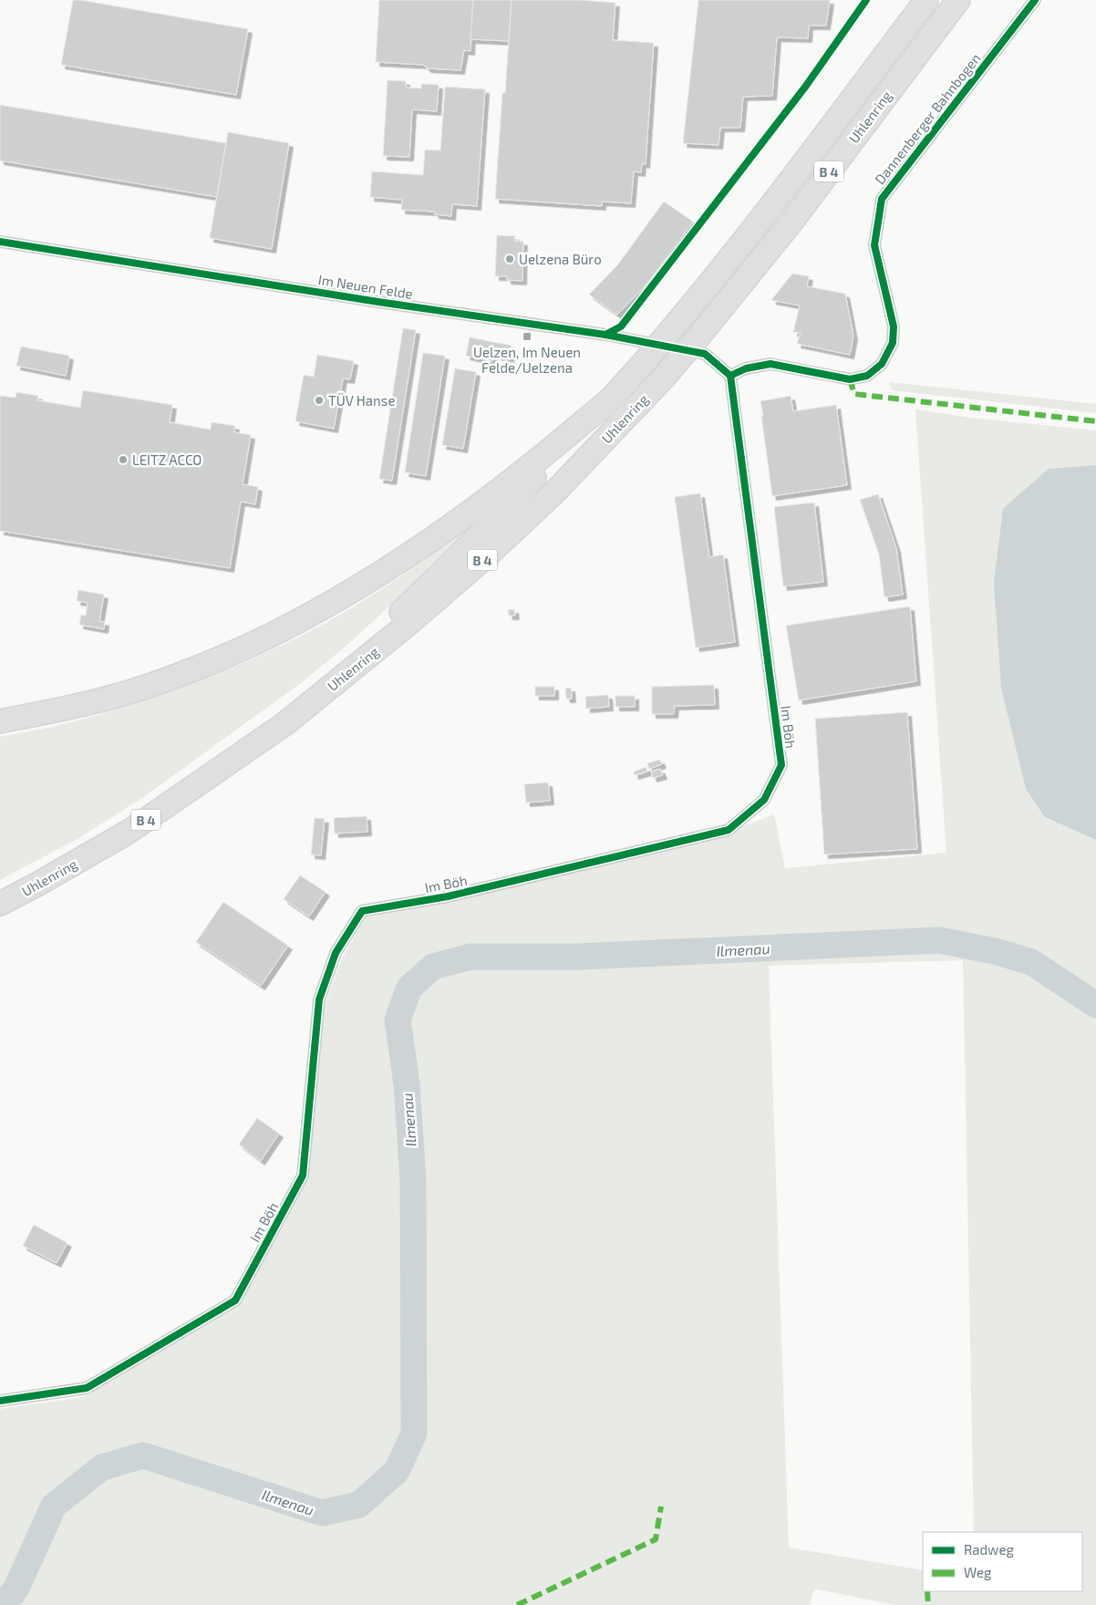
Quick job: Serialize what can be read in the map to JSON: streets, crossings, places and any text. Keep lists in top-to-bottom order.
{
  "streets": {
    "highway": ["Uhlenring", "B 4"],
    "street": ["Dannenberger Bahnbogen", "Im Neuen Felde", "Im Böh"]
  },
  "crossings": [
    ["Uhlenring", "B 4"],
    ["Dannenberger Bahnbogen", "Im Neuen Felde"],
    ["Dannenberger Bahnbogen", "Im Böh"],
    ["Im Neuen Felde", "Im Böh"]
  ],
  "water": ["Ilmenau"],
  "places": {
    "other": ["Uelzena Büro", "TÜV Hanse", "LEITZ ACCO"],
    "transit": ["Uelzen, Im Neuen Felde/Uelzena"]
  },
  "legend": ["Radweg", "Weg"]
}
